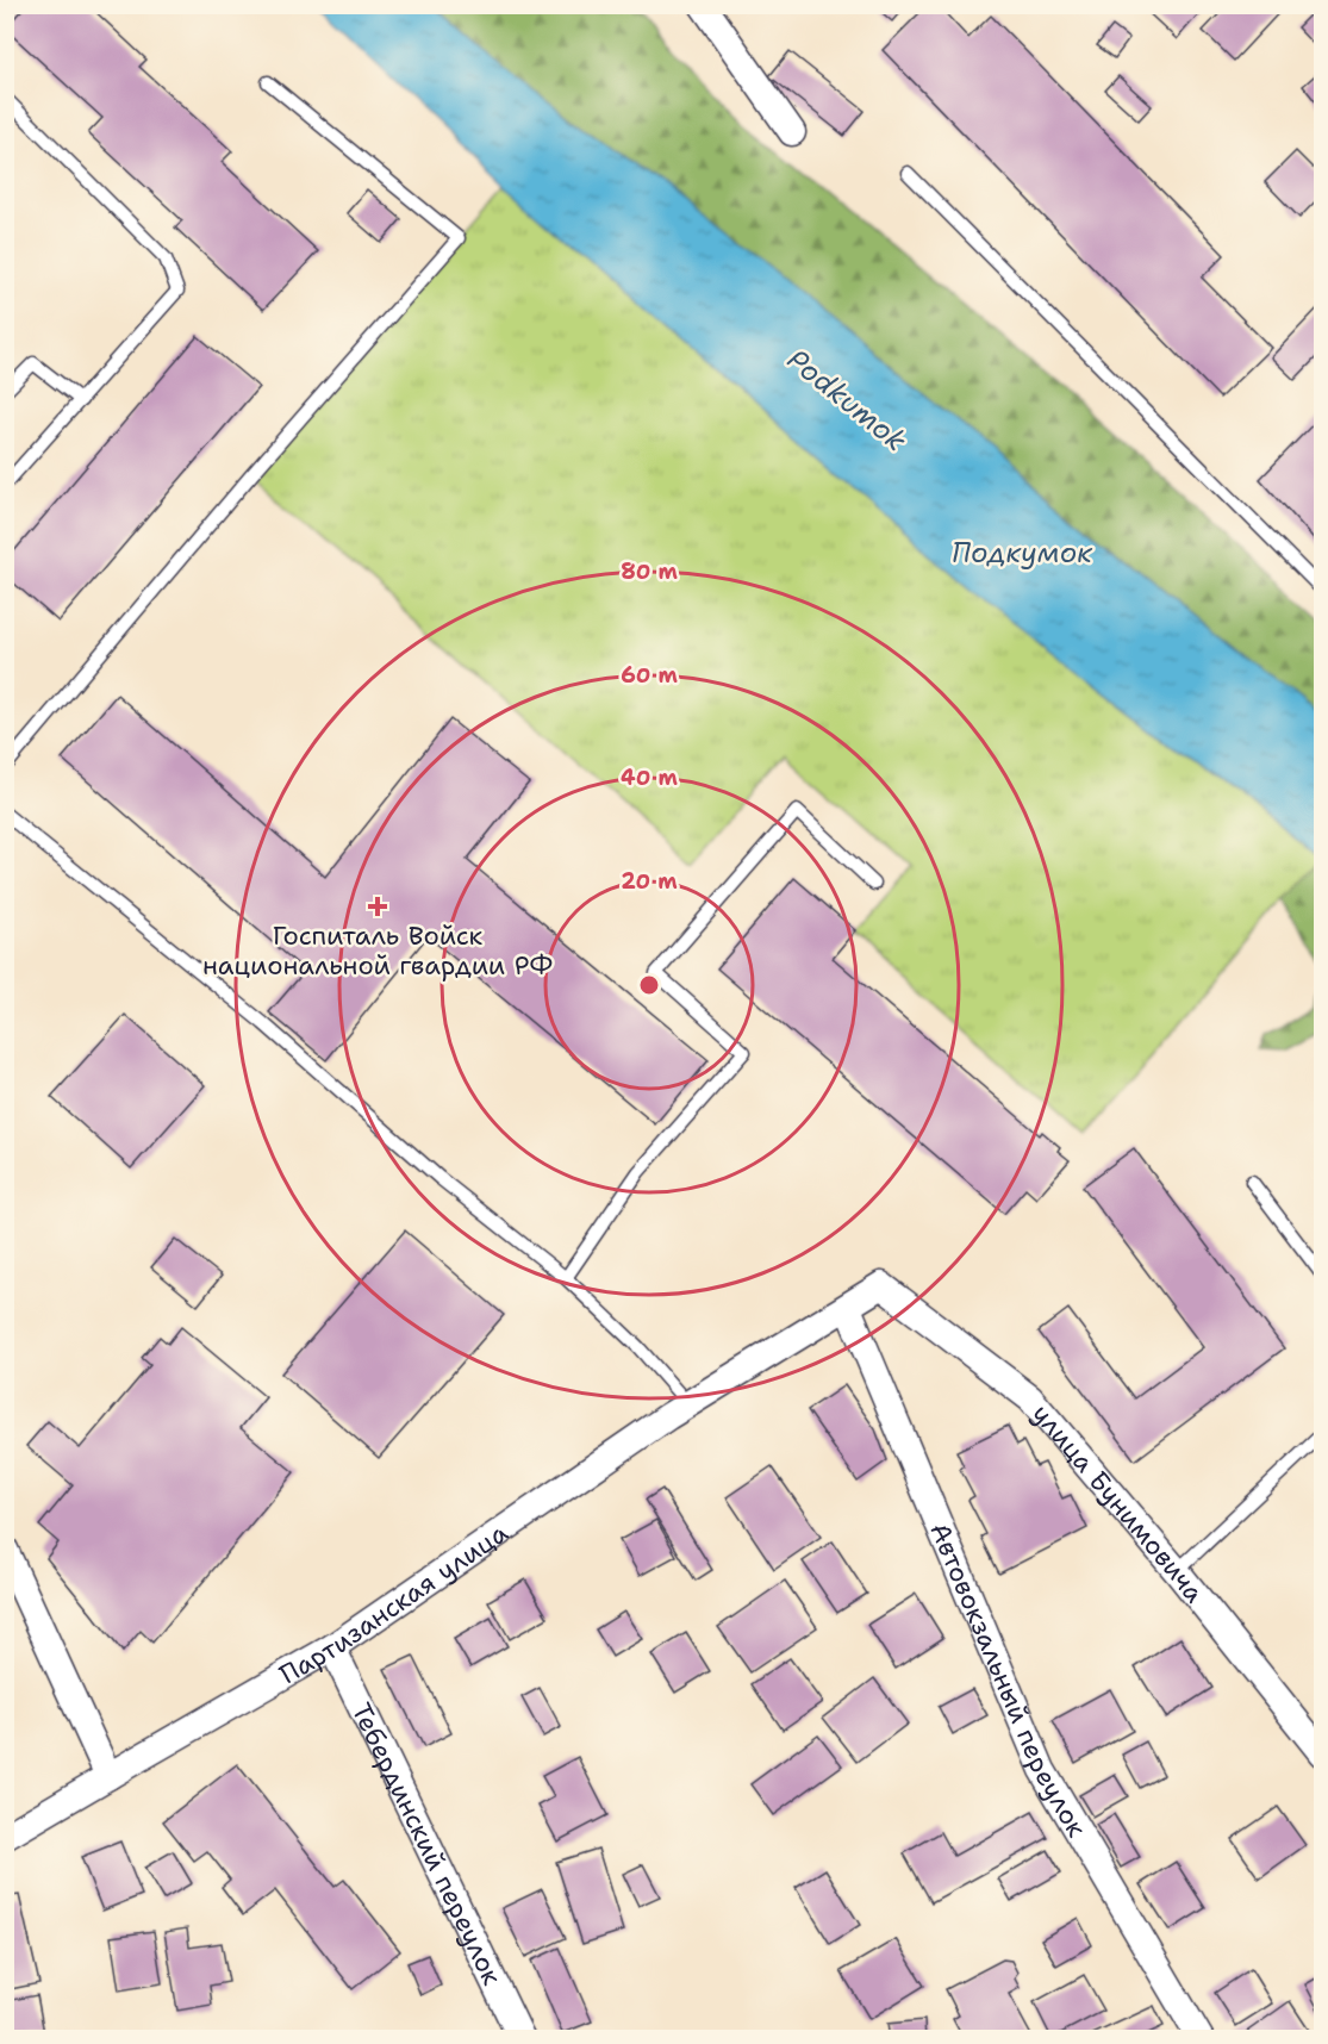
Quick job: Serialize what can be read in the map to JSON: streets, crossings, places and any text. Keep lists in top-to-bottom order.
{
  "streets": {
    "street": [
      "улица Бунимовича",
      "Партизанская улица",
      "Автовокзальный переулок",
      "Тебердинский переулок"
    ]
  },
  "crossings": [
    ["улица Бунимовича", "Партизанская улица"],
    ["Партизанская улица", "Автовокзальный переулок"],
    ["Партизанская улица", "Тебердинский переулок"]
  ],
  "water": ["Podkumok", "Подкумок"],
  "places": {
    "health": ["Госпиталь Войск национальной гвардии РФ"]
  },
  "rings": [
    "80 m",
    "60 m",
    "40 m",
    "20 m"
  ]
}
